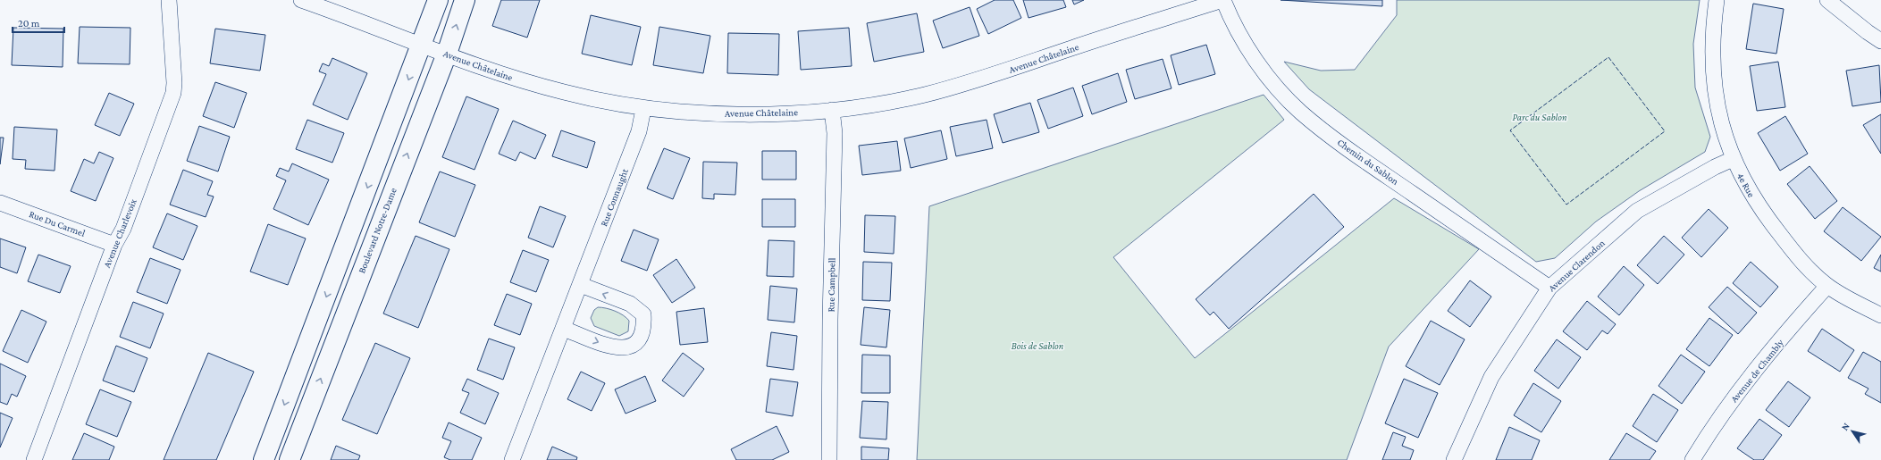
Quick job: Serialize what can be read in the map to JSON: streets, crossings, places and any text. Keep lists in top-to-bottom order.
{
  "streets": {
    "street": [
      "Avenue Châtelaine",
      "Chemin du Sablon",
      "4e Rue",
      "Rue Connaught",
      "Rue Du Carmel",
      "Boulevard Notre-Dame",
      "Avenue Charlevoix",
      "Avenue Clarendon",
      "Rue Campbell",
      "Avenue de Chambly"
    ]
  },
  "crossings": [
    ["Avenue Châtelaine", "Chemin du Sablon"],
    ["Avenue Châtelaine", "Rue Connaught"],
    ["Avenue Châtelaine", "Boulevard Notre-Dame"],
    ["Avenue Châtelaine", "Rue Campbell"],
    ["Chemin du Sablon", "Avenue Clarendon"],
    ["4e Rue", "Avenue Clarendon"],
    ["4e Rue", "Avenue de Chambly"],
    ["Rue Du Carmel", "Avenue Charlevoix"]
  ],
  "parks": ["Parc du Sablon", "Bois de Sablon"],
  "scale_bar": "20 m",
  "north": "top left"
}
